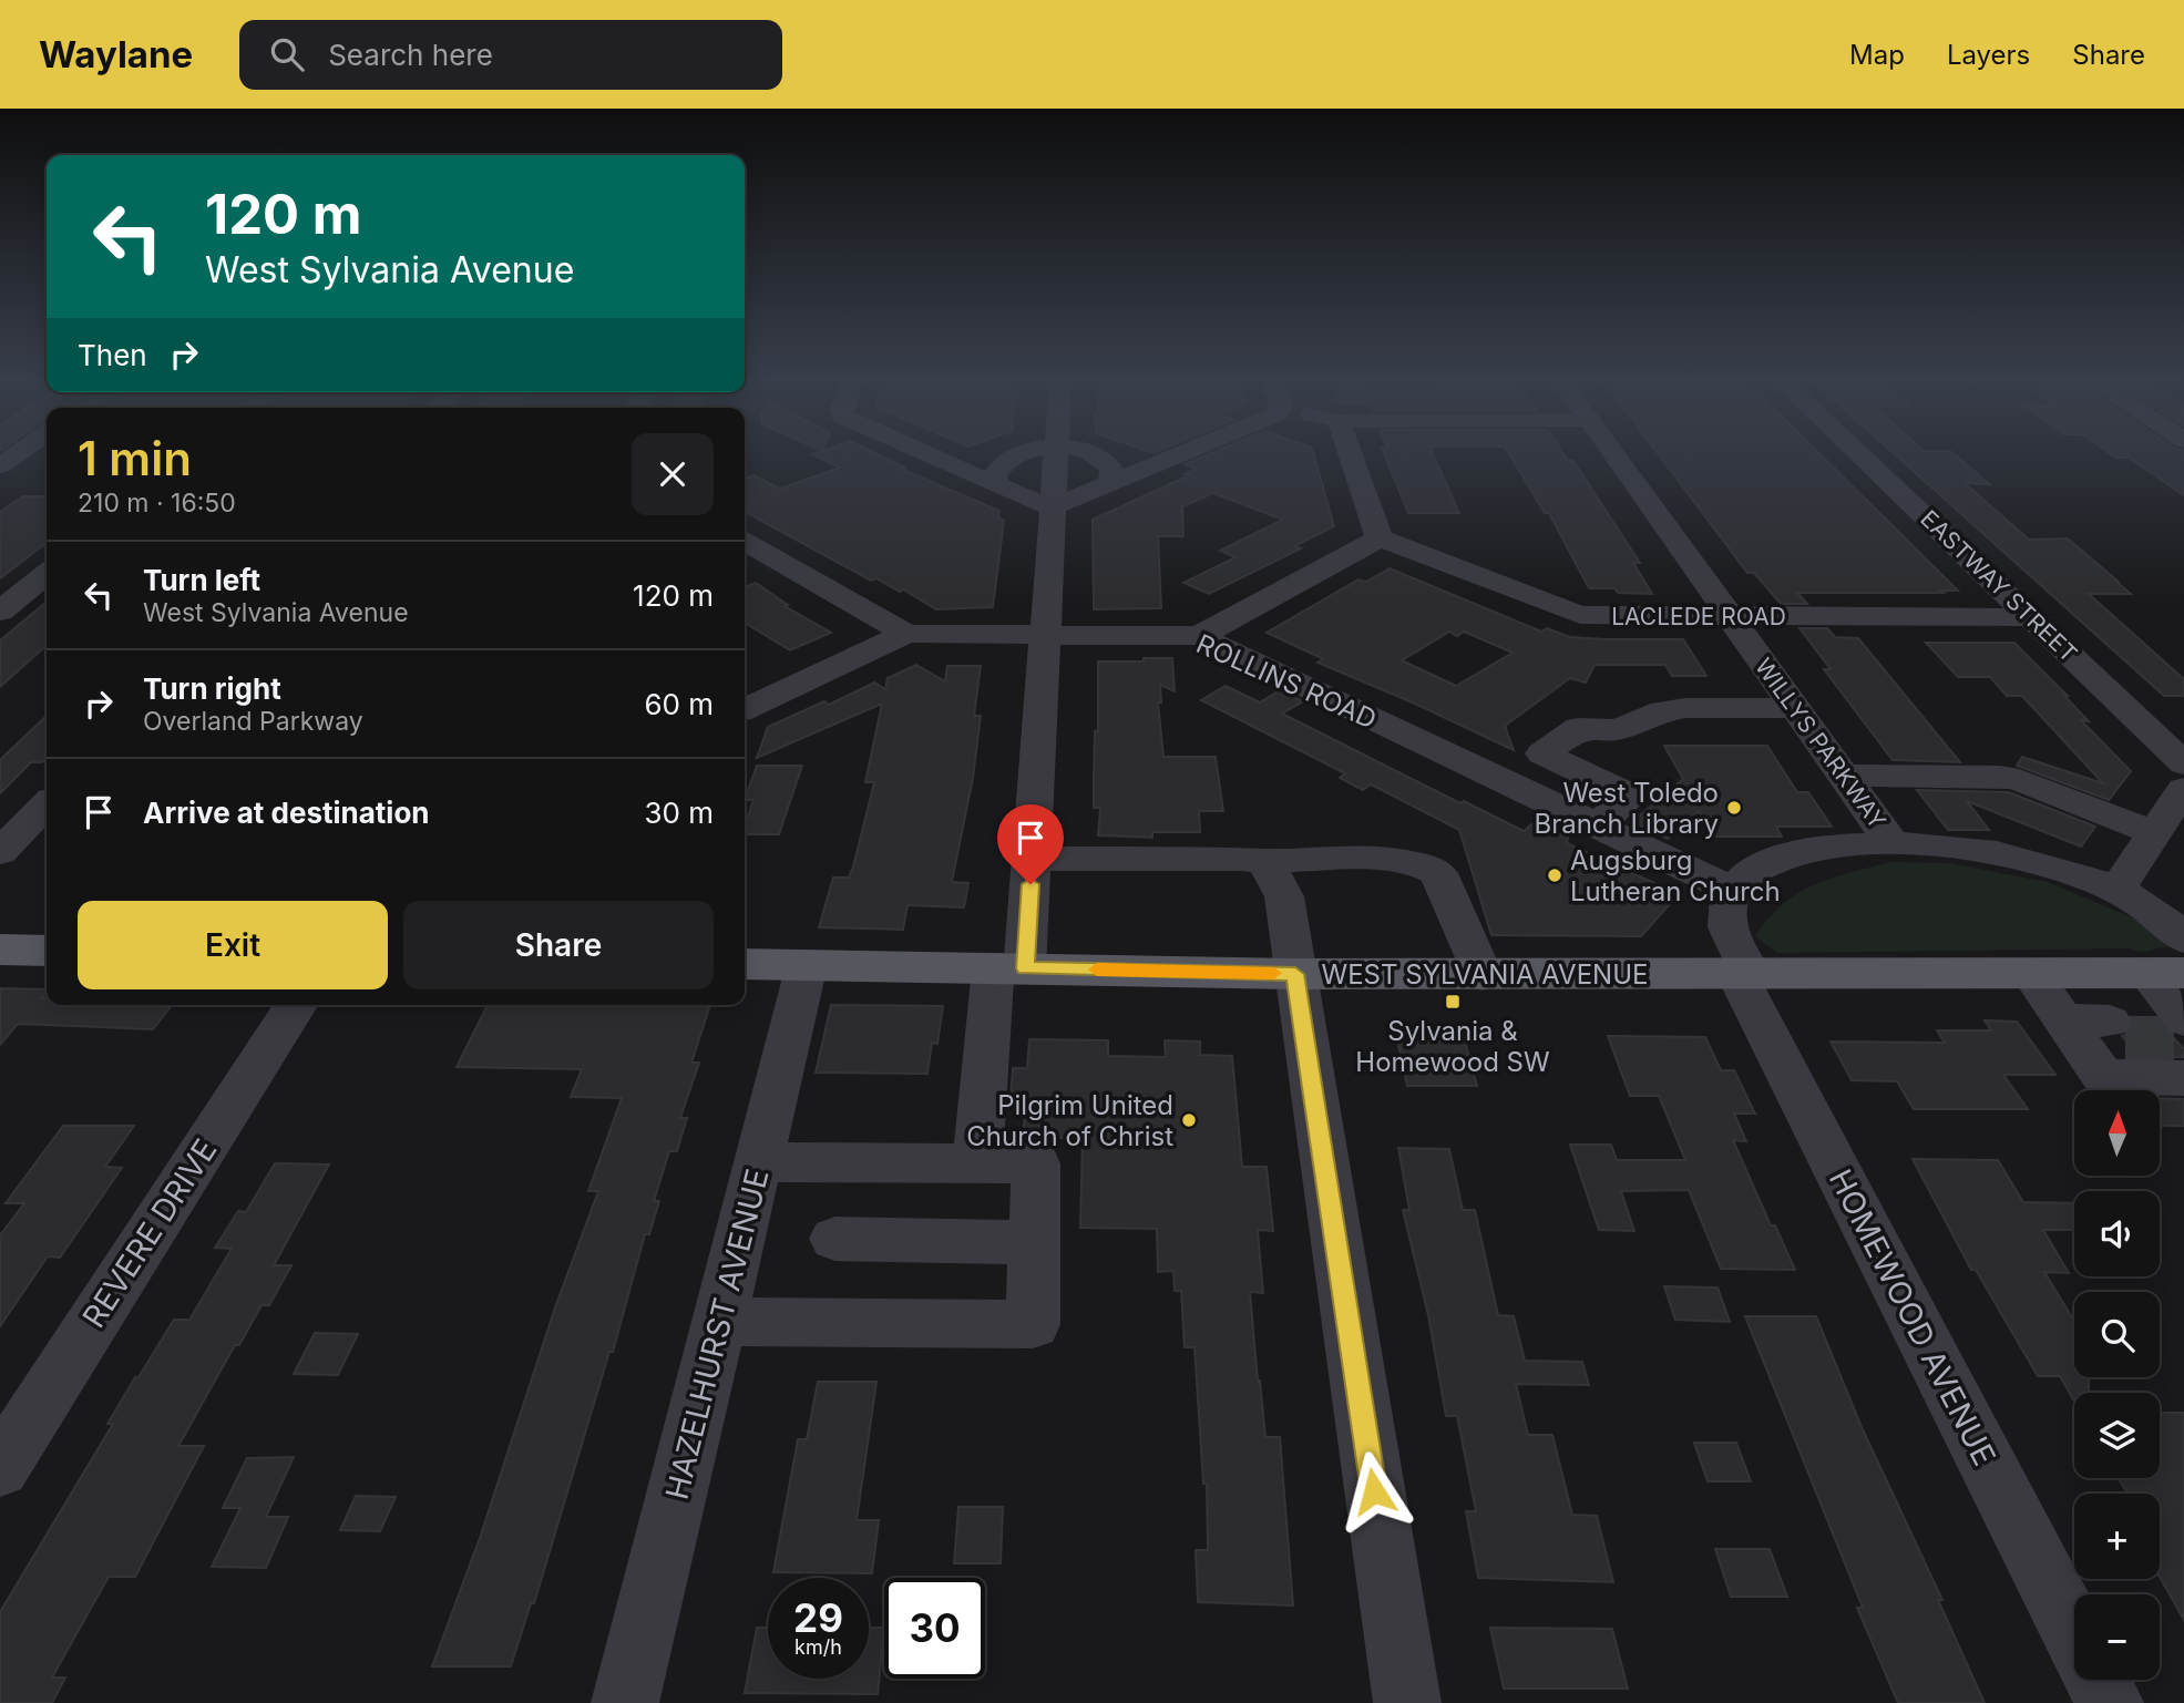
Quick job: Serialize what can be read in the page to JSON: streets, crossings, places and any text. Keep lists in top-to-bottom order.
{
  "streets": {
    "main road": ["WEST SYLVANIA AVENUE"],
    "street": [
      "EASTWAY STREET",
      "LACLEDE ROAD",
      "ROLLINS ROAD",
      "WILLYS PARKWAY",
      "REVERE DRIVE",
      "HOMEWOOD AVENUE",
      "HAZELHURST AVENUE"
    ]
  },
  "crossings": [
    ["EASTWAY STREET", "LACLEDE ROAD"],
    ["LACLEDE ROAD", "WILLYS PARKWAY"],
    ["ROLLINS ROAD", "HOMEWOOD AVENUE"],
    ["WEST SYLVANIA AVENUE", "HOMEWOOD AVENUE"],
    ["WEST SYLVANIA AVENUE", "HAZELHURST AVENUE"]
  ],
  "places": {
    "other": ["West Toledo Branch Library", "Augsburg Lutheran Church", "Pilgrim United Church of Christ"],
    "transit": ["Sylvania & Homewood SW"]
  },
  "north": "top",
  "page": {
    "header": "Waylane",
    "search": "Search here",
    "nav": ["Map", "Layers", "Share"],
    "turn": ["120 m", "West Sylvania Avenue"],
    "then": "Then",
    "heading": ["1 min", "210 m · 16:50"],
    "list": [
      {
        "name": "Turn left",
        "note": "West Sylvania Avenue",
        "value": "120 m"
      },
      {
        "name": "Turn right",
        "note": "Overland Parkway",
        "value": "60 m"
      },
      {
        "name": "Arrive at destination",
        "value": "30 m"
      }
    ],
    "buttons": ["Exit", "Share"],
    "map_buttons": ["+", "−"],
    "speed": "29 km/h",
    "limit": "30"
  }
}
